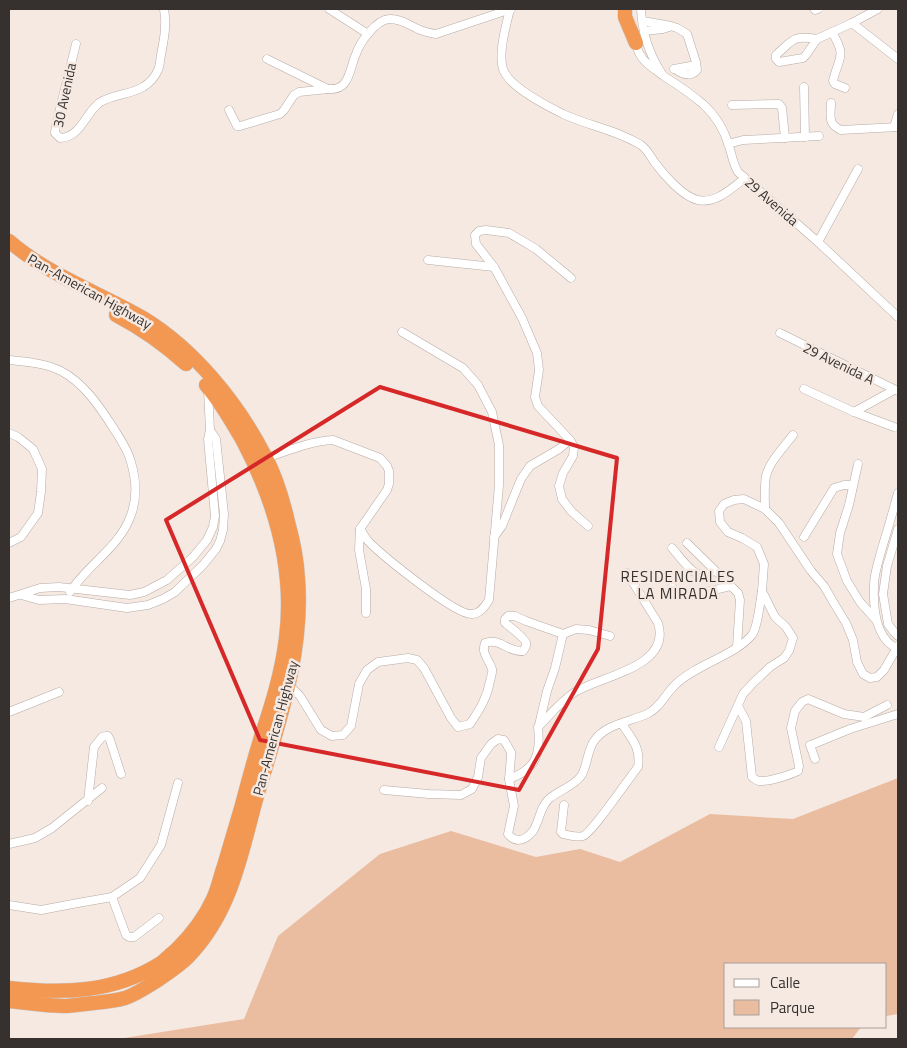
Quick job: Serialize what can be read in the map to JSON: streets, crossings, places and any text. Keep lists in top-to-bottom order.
{
  "streets": {
    "highway": ["Pan-American Highway"],
    "street": ["30 Avenida", "29 Avenida", "29 Avenida A"]
  },
  "districts": ["RESIDENCIALES LA MIRADA"],
  "legend": ["Calle", "Parque"]
}
